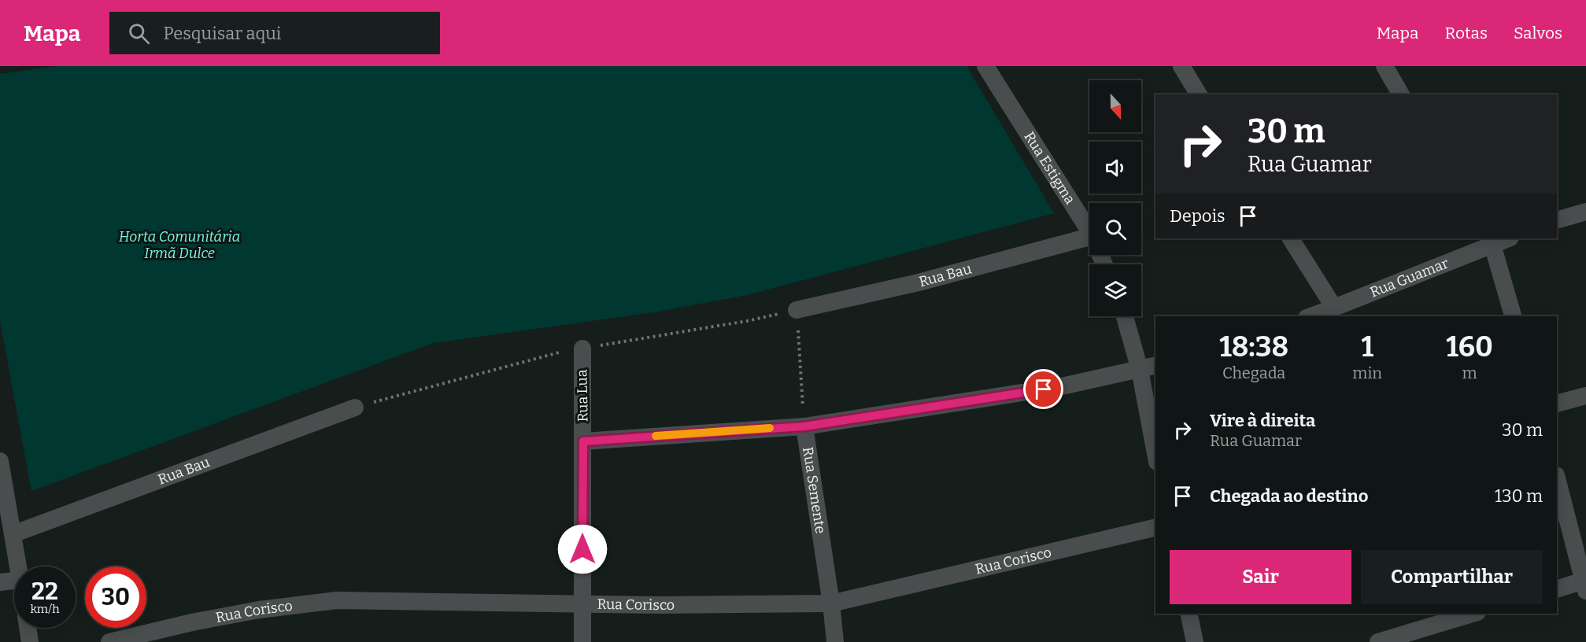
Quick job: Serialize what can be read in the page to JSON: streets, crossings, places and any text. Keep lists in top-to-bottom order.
{
  "streets": {
    "street": [
      "Rua Estigma",
      "Rua Bau",
      "Rua Guamar",
      "Rua Lua",
      "Rua Semente",
      "Rua Corisco"
    ]
  },
  "crossings": [
    ["Rua Bau", "Rua Semente"],
    ["Rua Lua", "Rua Corisco"],
    ["Rua Semente", "Rua Corisco"]
  ],
  "parks": ["Horta Comunitária Irmã Dulce"],
  "north": "bottom",
  "page": {
    "header": "Mapa",
    "search": "Pesquisar aqui",
    "nav": ["Mapa", "Rotas", "Salvos"],
    "turn": ["30 m", "Rua Guamar"],
    "then": "Depois",
    "eta": [
      "18:38",
      "Chegada",
      "1",
      "min",
      "160",
      "m"
    ],
    "list": [
      {
        "name": "Vire à direita",
        "note": "Rua Guamar",
        "value": "30 m"
      },
      {
        "name": "Chegada ao destino",
        "value": "130 m"
      }
    ],
    "buttons": ["Sair", "Compartilhar"],
    "speed": "22 km/h",
    "limit": "30"
  }
}
